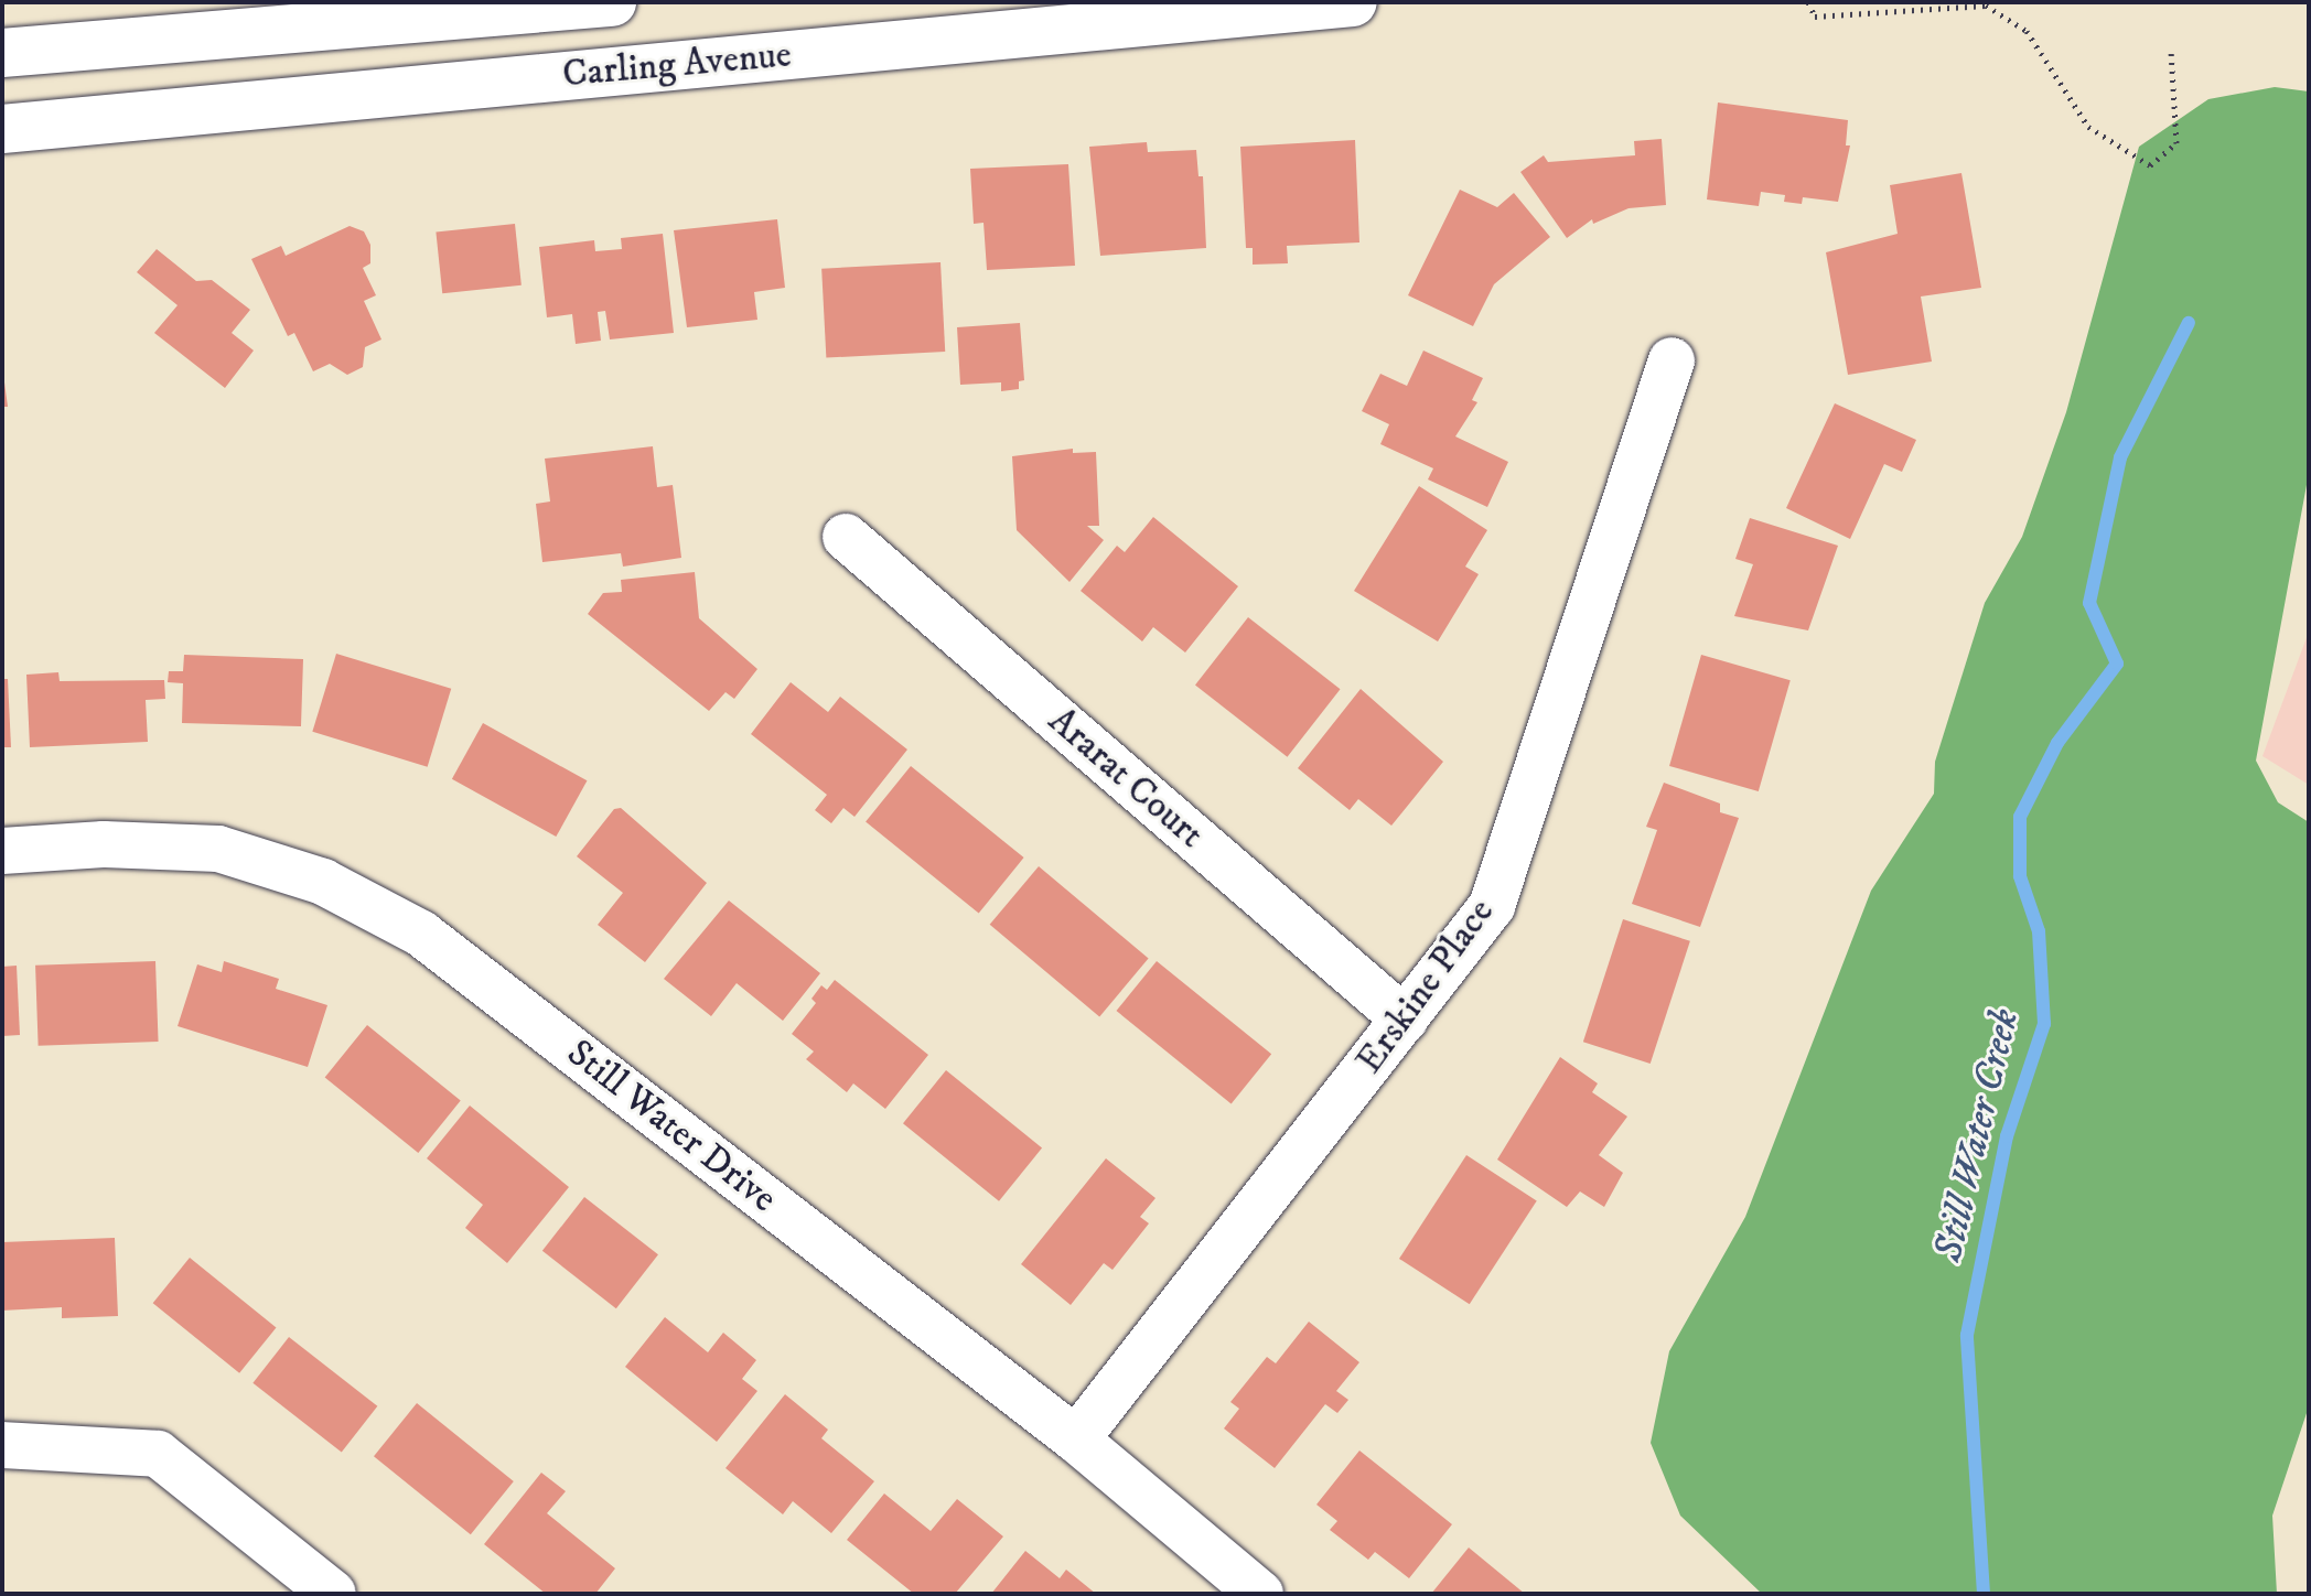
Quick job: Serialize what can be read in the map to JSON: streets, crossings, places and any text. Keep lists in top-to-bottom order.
{
  "streets": {
    "main road": ["Carling Avenue"],
    "street": ["Ararat Court", "Erskine Place", "Still Water Drive"]
  },
  "crossings": [
    ["Ararat Court", "Erskine Place"],
    ["Erskine Place", "Still Water Drive"]
  ],
  "water": ["Still Water Creek"]
}
